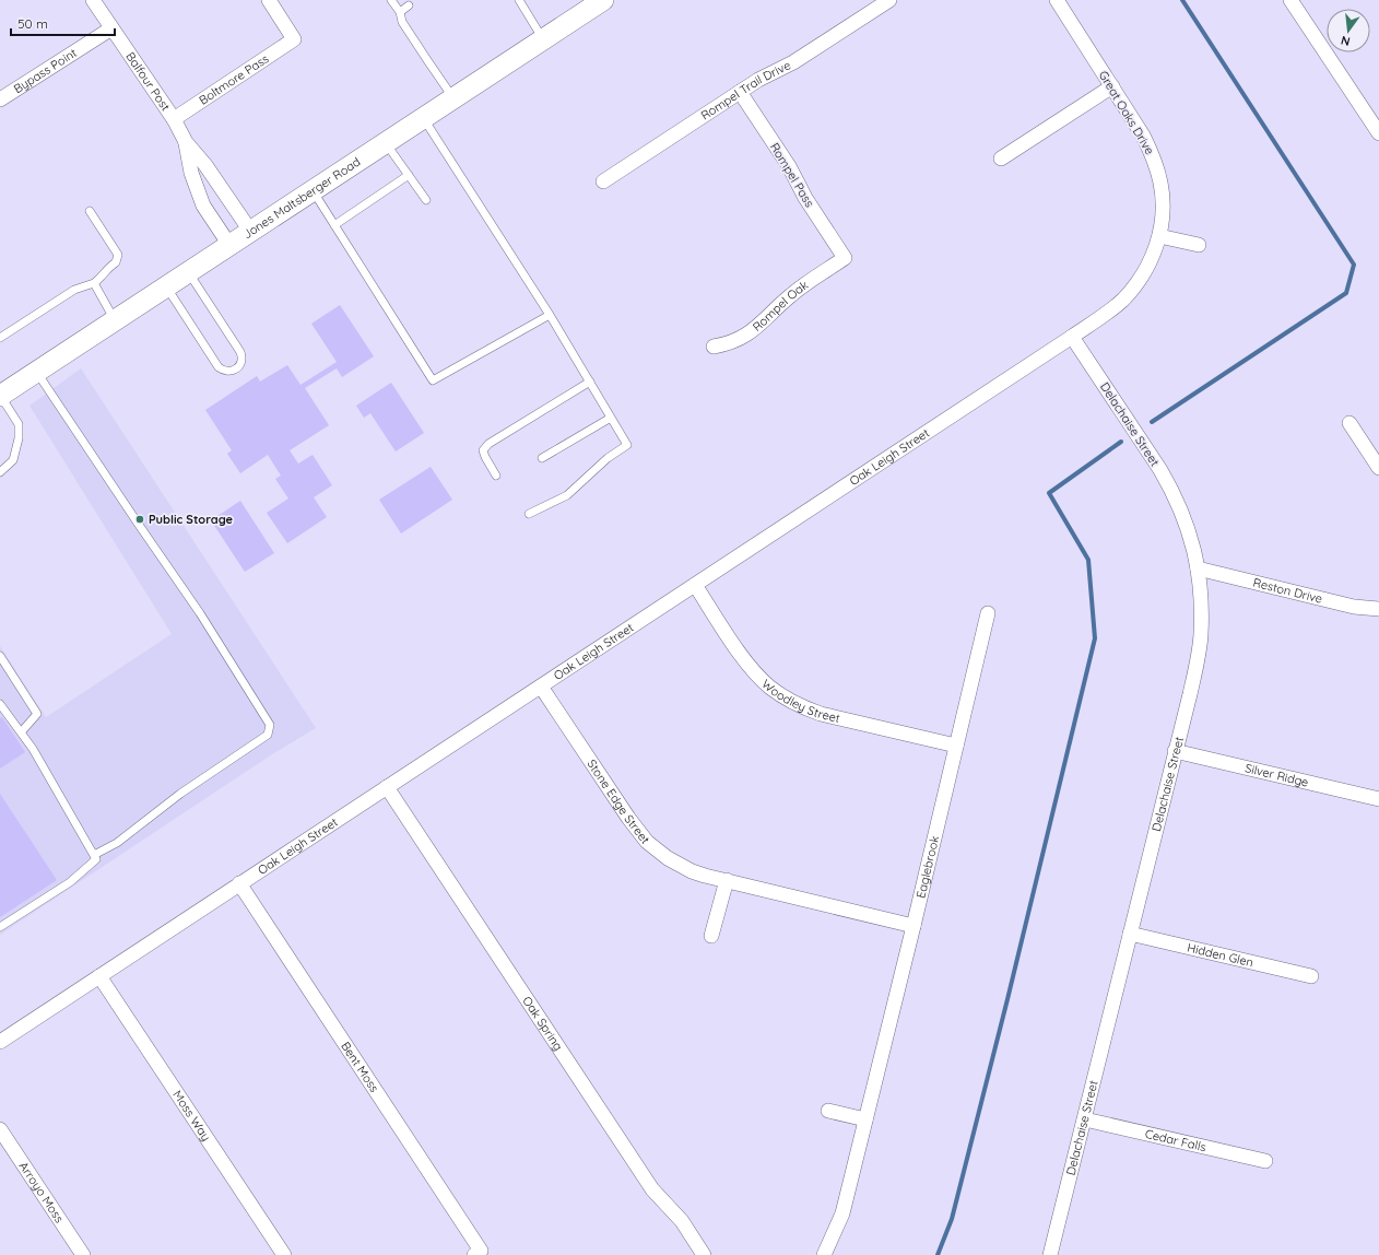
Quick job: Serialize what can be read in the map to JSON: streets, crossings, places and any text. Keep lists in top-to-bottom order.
{
  "streets": {
    "main road": ["Jones Maltsberger Road"],
    "street": [
      "Bypass Point",
      "Boltmore Pass",
      "Balfour Post",
      "Rompel Trail Drive",
      "Great Oaks Drive",
      "Rompel Pass",
      "Rompel Oak",
      "Delachaise Street",
      "Oak Leigh Street",
      "Reston Drive",
      "Woodley Street",
      "Silver Ridge",
      "Stone Edge Street",
      "Eaglebrook",
      "Hidden Glen",
      "Oak Spring",
      "Bent Moss",
      "Moss Way",
      "Cedar Falls",
      "Arroyo Moss"
    ]
  },
  "crossings": [
    ["Bypass Point", "Balfour Post"],
    ["Boltmore Pass", "Balfour Post"],
    ["Balfour Post", "Jones Maltsberger Road"],
    ["Rompel Trail Drive", "Rompel Pass"],
    ["Great Oaks Drive", "Oak Leigh Street"],
    ["Rompel Pass", "Rompel Oak"],
    ["Delachaise Street", "Oak Leigh Street"],
    ["Delachaise Street", "Reston Drive"],
    ["Delachaise Street", "Silver Ridge"],
    ["Delachaise Street", "Hidden Glen"],
    ["Delachaise Street", "Cedar Falls"],
    ["Oak Leigh Street", "Woodley Street"],
    ["Oak Leigh Street", "Stone Edge Street"],
    ["Oak Leigh Street", "Oak Spring"],
    ["Oak Leigh Street", "Bent Moss"],
    ["Oak Leigh Street", "Moss Way"],
    ["Woodley Street", "Eaglebrook"],
    ["Stone Edge Street", "Eaglebrook"]
  ],
  "places": ["Public Storage"],
  "scale_bar": "50 m",
  "north": "bottom"
}
